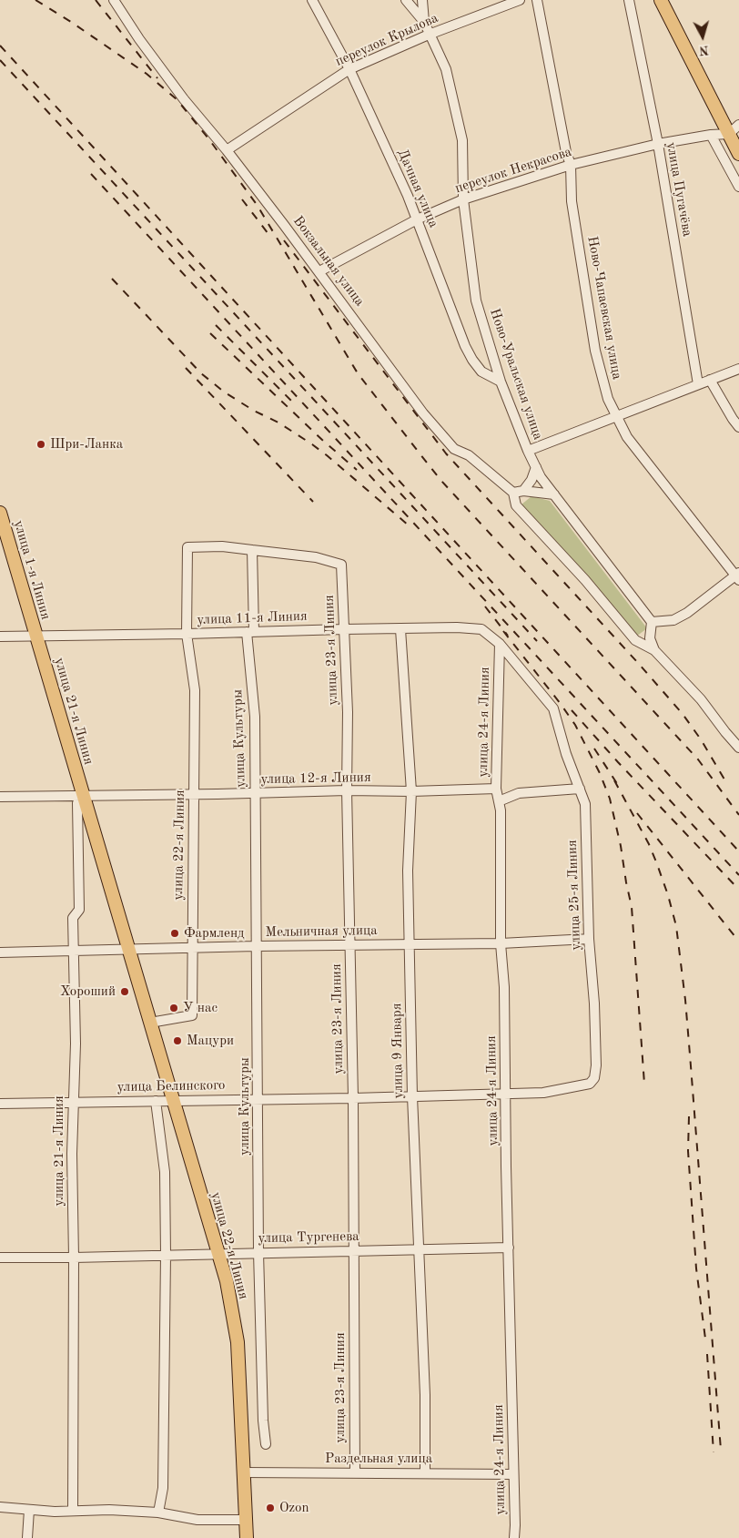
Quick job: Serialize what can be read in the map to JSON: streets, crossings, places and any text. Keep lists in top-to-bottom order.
{
  "streets": {
    "main road": ["улица 1-я Линия", "улица 21-я Линия", "улица 22-я Линия"],
    "street": [
      "переулок Крылова",
      "переулок Некрасова",
      "Дачная улица",
      "улица Пугачёва",
      "Вокзальная улица",
      "Ново-Чапаевская улица",
      "Ново-Уральская улица",
      "улица 11-я Линия",
      "улица 23-я Линия",
      "улица 24-я Линия",
      "улица Культуры",
      "улица 12-я Линия",
      "улица 25-я Линия",
      "Мельничная улица",
      "улица 9 Января",
      "улица Белинского",
      "улица Тургенева",
      "Раздельная улица"
    ]
  },
  "crossings": [
    ["переулок Крылова", "Дачная улица"],
    ["переулок Крылова", "Вокзальная улица"],
    ["переулок Крылова", "Ново-Уральская улица"],
    ["переулок Некрасова", "Дачная улица"],
    ["переулок Некрасова", "улица Пугачёва"],
    ["переулок Некрасова", "Вокзальная улица"],
    ["переулок Некрасова", "Ново-Чапаевская улица"],
    ["переулок Некрасова", "Ново-Уральская улица"],
    ["Дачная улица", "Ново-Уральская улица"],
    ["улица 1-я Линия", "улица 11-я Линия"],
    ["улица 1-я Линия", "улица 21-я Линия"],
    ["улица 11-я Линия", "улица 23-я Линия"],
    ["улица 11-я Линия", "улица 21-я Линия"],
    ["улица 11-я Линия", "улица 24-я Линия"],
    ["улица 11-я Линия", "улица Культуры"],
    ["улица 11-я Линия", "улица 22-я Линия"],
    ["улица 11-я Линия", "улица 25-я Линия"],
    ["улица 11-я Линия", "улица 9 Января"],
    ["улица 23-я Линия", "улица Культуры"],
    ["улица 23-я Линия", "улица 12-я Линия"],
    ["улица 23-я Линия", "улица 22-я Линия"],
    ["улица 23-я Линия", "Мельничная улица"],
    ["улица 23-я Линия", "улица Белинского"],
    ["улица 23-я Линия", "улица Тургенева"],
    ["улица 23-я Линия", "Раздельная улица"],
    ["улица 21-я Линия", "улица 12-я Линия"],
    ["улица 21-я Линия", "улица 22-я Линия"],
    ["улица 21-я Линия", "Мельничная улица"],
    ["улица 21-я Линия", "улица Белинского"],
    ["улица 21-я Линия", "улица Тургенева"],
    ["улица 24-я Линия", "улица 12-я Линия"],
    ["улица 24-я Линия", "улица 25-я Линия"],
    ["улица 24-я Линия", "Мельничная улица"],
    ["улица 24-я Линия", "улица Белинского"],
    ["улица 24-я Линия", "улица Тургенева"],
    ["улица 24-я Линия", "Раздельная улица"],
    ["улица Культуры", "улица 12-я Линия"],
    ["улица Культуры", "улица 22-я Линия"],
    ["улица Культуры", "Мельничная улица"],
    ["улица Культуры", "улица Белинского"],
    ["улица Культуры", "улица Тургенева"],
    ["улица 12-я Линия", "улица 22-я Линия"],
    ["улица 12-я Линия", "улица 9 Января"],
    ["улица 22-я Линия", "Мельничная улица"],
    ["улица 22-я Линия", "улица Белинского"],
    ["улица 22-я Линия", "улица Тургенева"],
    ["улица 22-я Линия", "Раздельная улица"],
    ["улица 25-я Линия", "Мельничная улица"],
    ["улица 25-я Линия", "улица Белинского"],
    ["Мельничная улица", "улица 9 Января"],
    ["улица 9 Января", "улица Белинского"],
    ["улица 9 Января", "улица Тургенева"],
    ["улица 9 Января", "Раздельная улица"]
  ],
  "places": [
    "Шри-Ланка",
    "Фармленд",
    "Хороший",
    "У нас",
    "Мацури",
    "Ozon"
  ],
  "north": "bottom"
}
